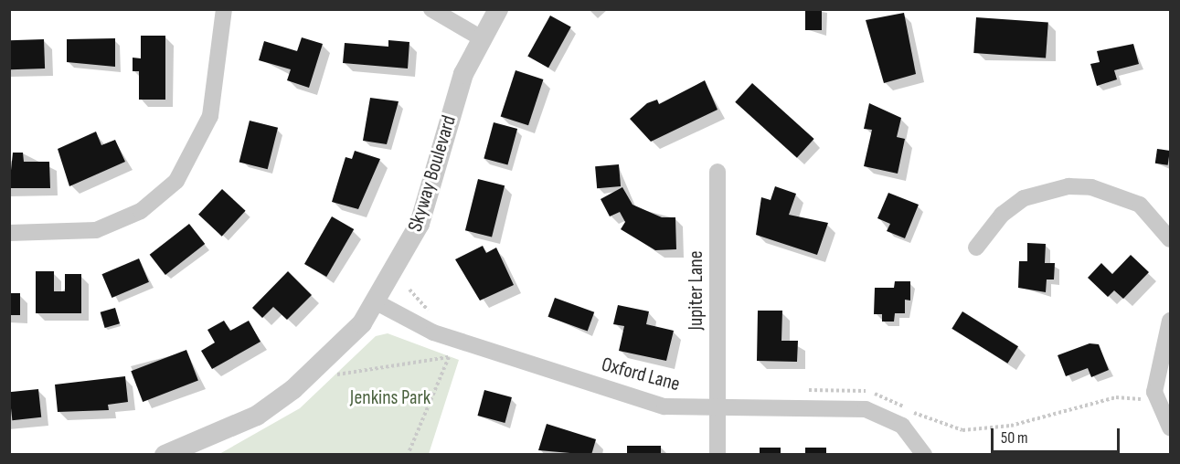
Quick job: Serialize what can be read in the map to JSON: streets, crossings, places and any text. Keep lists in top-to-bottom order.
{
  "streets": {
    "street": ["Skyway Boulevard", "Jupiter Lane", "Oxford Lane"]
  },
  "crossings": [
    ["Skyway Boulevard", "Oxford Lane"],
    ["Jupiter Lane", "Oxford Lane"]
  ],
  "parks": ["Jenkins Park"],
  "scale_bar": "50 m"
}
